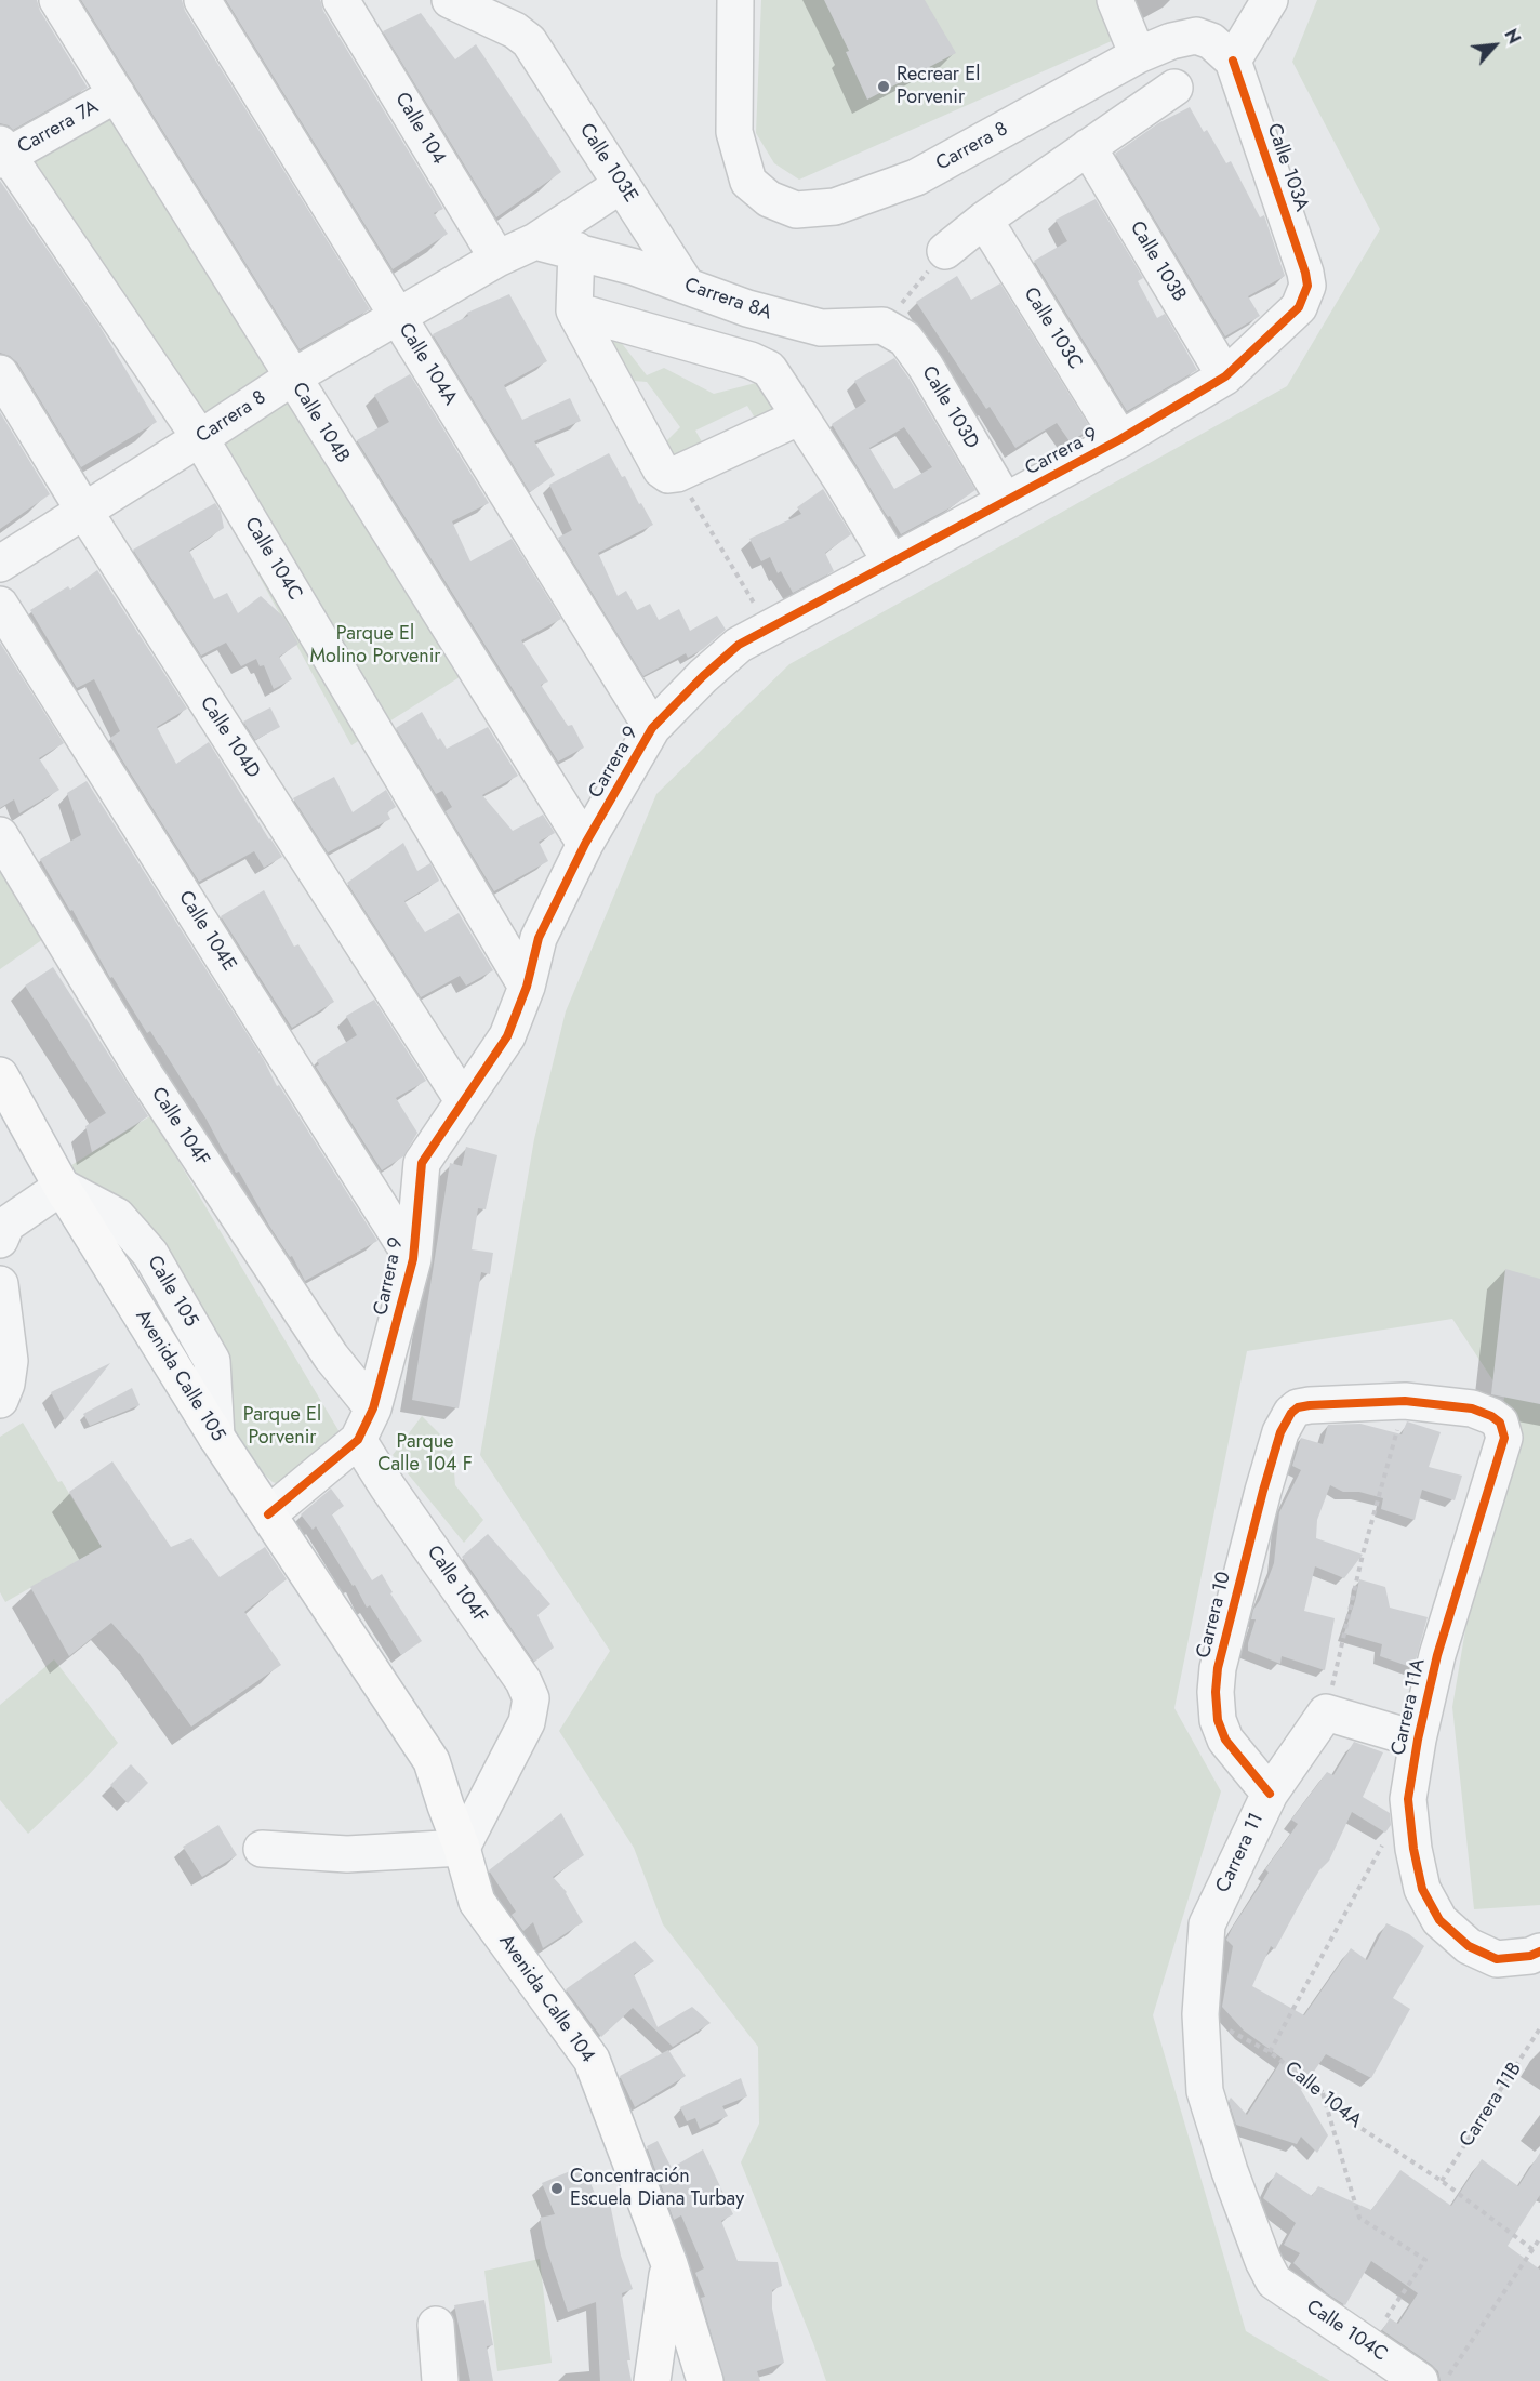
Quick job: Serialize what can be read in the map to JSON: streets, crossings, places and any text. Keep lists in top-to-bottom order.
{
  "streets": {
    "main road": ["Avenida Calle 105", "Avenida Calle 104"],
    "street": [
      "Carrera 7A",
      "Calle 104",
      "Carrera 8",
      "Calle 103E",
      "Calle 103A",
      "Calle 103B",
      "Carrera 8A",
      "Calle 103C",
      "Calle 104A",
      "Calle 103D",
      "Calle 104B",
      "Carrera 9",
      "Calle 104C",
      "Calle 104D",
      "Calle 104E",
      "Calle 104F",
      "Carrera 10",
      "Carrera 11A",
      "Carrera 11"
    ],
    "path": ["Carrera 11B"]
  },
  "crossings": [
    ["Carrera 7A", "Calle 104B"],
    ["Carrera 7A", "Calle 104C"],
    ["Calle 104", "Carrera 8"],
    ["Carrera 8", "Calle 103E"],
    ["Carrera 8", "Calle 103A"],
    ["Carrera 8", "Calle 104A"],
    ["Carrera 8", "Calle 104B"],
    ["Carrera 8", "Calle 104C"],
    ["Carrera 8", "Calle 104D"],
    ["Calle 103E", "Carrera 8A"],
    ["Calle 103A", "Carrera 9"],
    ["Calle 103B", "Carrera 9"],
    ["Carrera 8A", "Calle 103D"],
    ["Calle 103C", "Carrera 9"],
    ["Calle 104A", "Carrera 9"],
    ["Calle 104A", "Carrera 11"],
    ["Calle 104A", "Carrera 11B"],
    ["Calle 103D", "Carrera 9"],
    ["Calle 104B", "Carrera 9"],
    ["Carrera 9", "Calle 104C"],
    ["Carrera 9", "Calle 104D"],
    ["Carrera 9", "Calle 104E"],
    ["Carrera 9", "Calle 104F"],
    ["Carrera 9", "Avenida Calle 105"],
    ["Calle 104C", "Carrera 11"],
    ["Calle 104F", "Avenida Calle 104"],
    ["Avenida Calle 105", "Avenida Calle 104"],
    ["Carrera 10", "Carrera 11A"],
    ["Carrera 10", "Carrera 11"]
  ],
  "parks": ["Parque El Molino Porvenir", "Parque El Porvenir", "Parque Calle 104 F"],
  "places": ["Recrear El Porvenir", "Concentración Escuela Diana Turbay"],
  "north": "top right"
}
